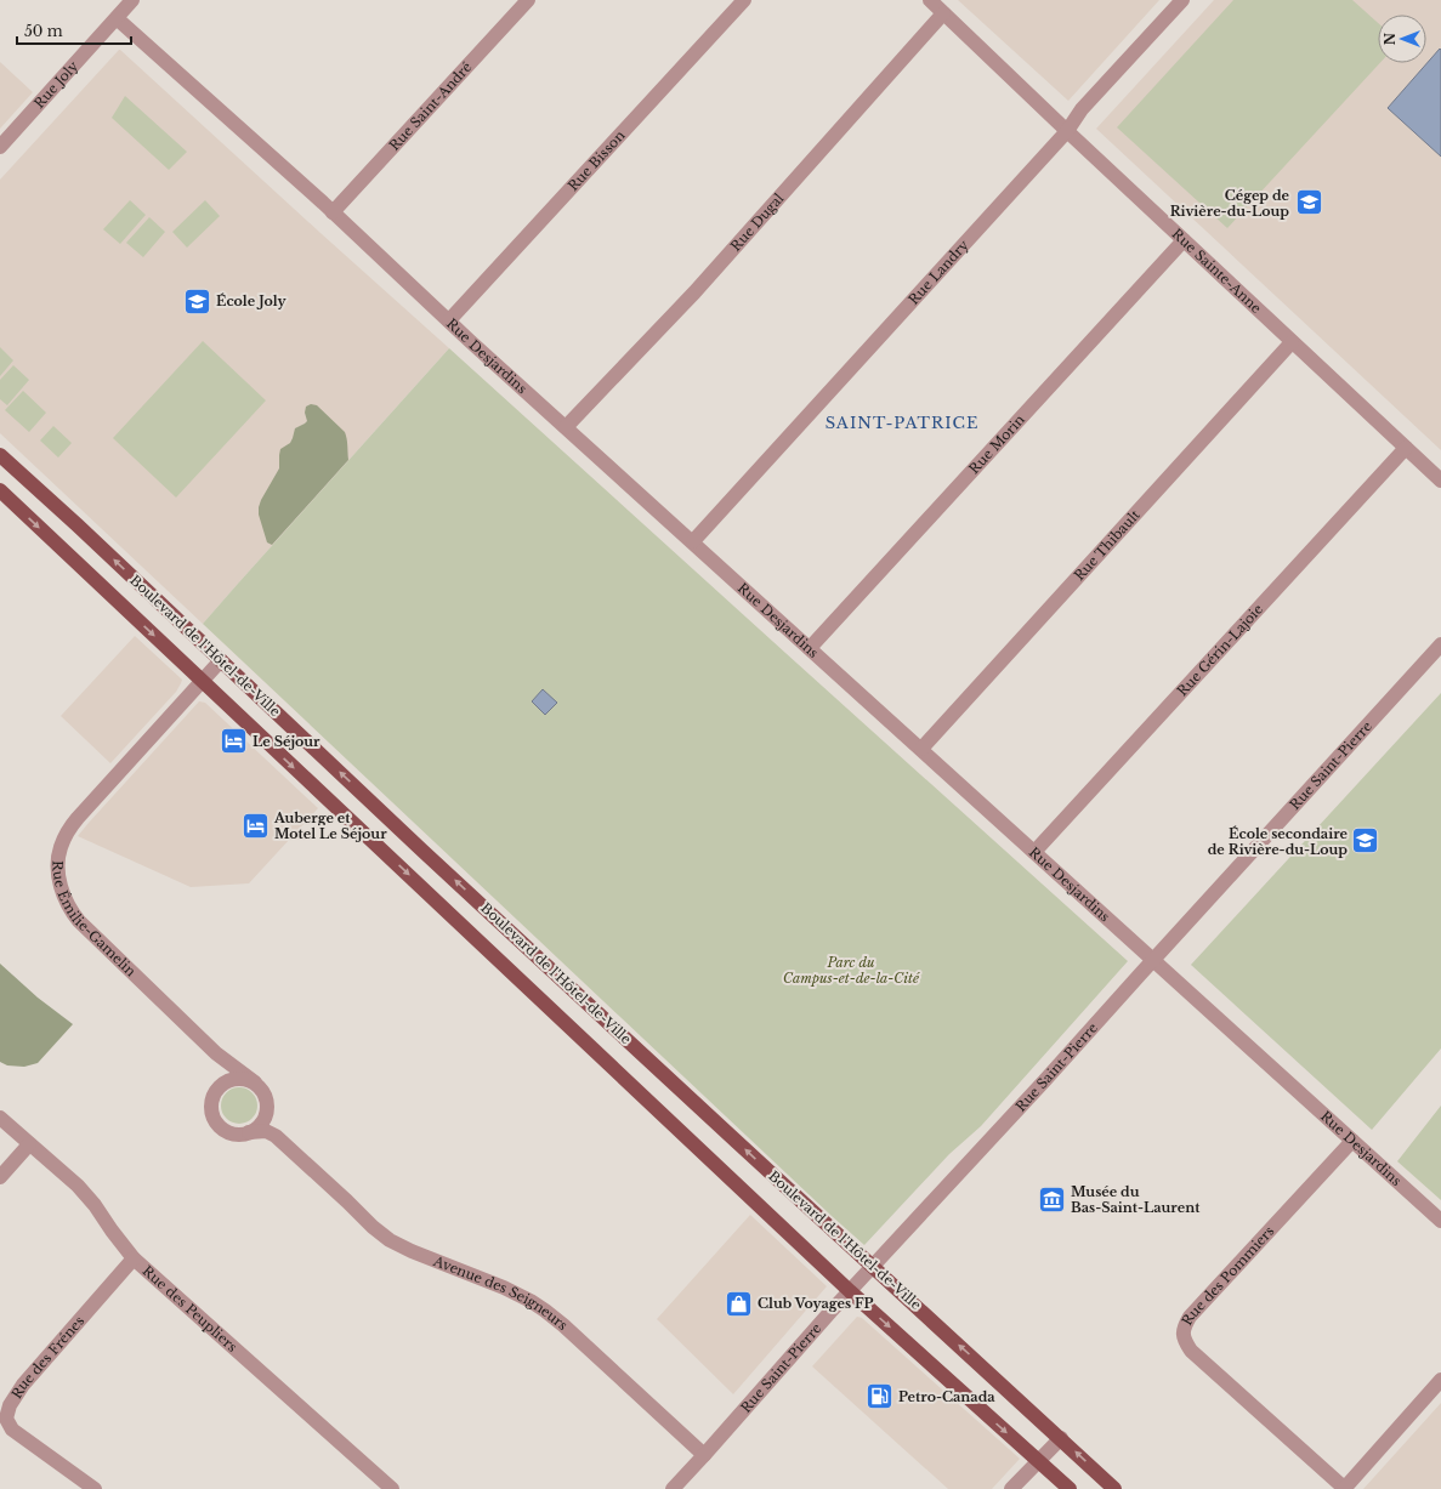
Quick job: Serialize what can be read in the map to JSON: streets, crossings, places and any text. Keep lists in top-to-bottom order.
{
  "streets": {
    "main road": ["Boulevard de l'Hôtel-de-Ville"],
    "street": [
      "Rue Joly",
      "Rue Saint-André",
      "Rue Bisson",
      "Rue Dugal",
      "Rue Sainte-Anne",
      "Rue Landry",
      "Rue Desjardins",
      "Rue Morin",
      "Rue Thibault",
      "Rue Gérin-Lajoie",
      "Rue Saint-Pierre",
      "Rue Émilie-Gamelin",
      "Rue des Pommiers",
      "Avenue des Seigneurs",
      "Rue des Peupliers",
      "Rue des Frénes"
    ]
  },
  "crossings": [
    ["Rue Joly", "Rue Desjardins"],
    ["Rue Saint-André", "Rue Desjardins"],
    ["Rue Bisson", "Rue Desjardins"],
    ["Rue Dugal", "Rue Sainte-Anne"],
    ["Rue Dugal", "Rue Desjardins"],
    ["Rue Sainte-Anne", "Rue Landry"],
    ["Rue Sainte-Anne", "Rue Morin"],
    ["Rue Sainte-Anne", "Rue Thibault"],
    ["Rue Sainte-Anne", "Rue Gérin-Lajoie"],
    ["Rue Landry", "Rue Desjardins"],
    ["Rue Desjardins", "Rue Morin"],
    ["Rue Desjardins", "Rue Thibault"],
    ["Rue Desjardins", "Rue Gérin-Lajoie"],
    ["Rue Desjardins", "Rue Saint-Pierre"],
    ["Rue Desjardins", "Rue des Pommiers"],
    ["Boulevard de l'Hôtel-de-Ville", "Rue Saint-Pierre"],
    ["Boulevard de l'Hôtel-de-Ville", "Rue Émilie-Gamelin"],
    ["Rue Saint-Pierre", "Avenue des Seigneurs"],
    ["Rue Émilie-Gamelin", "Avenue des Seigneurs"],
    ["Rue des Peupliers", "Rue des Frénes"]
  ],
  "districts": ["SAINT-PATRICE"],
  "parks": ["Parc du Campus-et-de-la-Cité"],
  "places": {
    "school or university": ["Cégep de Rivière-du-Loup", "École Joly", "École secondaire de Rivière-du-Loup"],
    "hotel": ["Le Séjour", "Auberge et Motel Le Séjour"],
    "museum": ["Musée du Bas-Saint-Laurent"],
    "shop": ["Club Voyages FP"],
    "fuel station": ["Petro-Canada"]
  },
  "scale_bar": "50 m",
  "north": "left"
}
